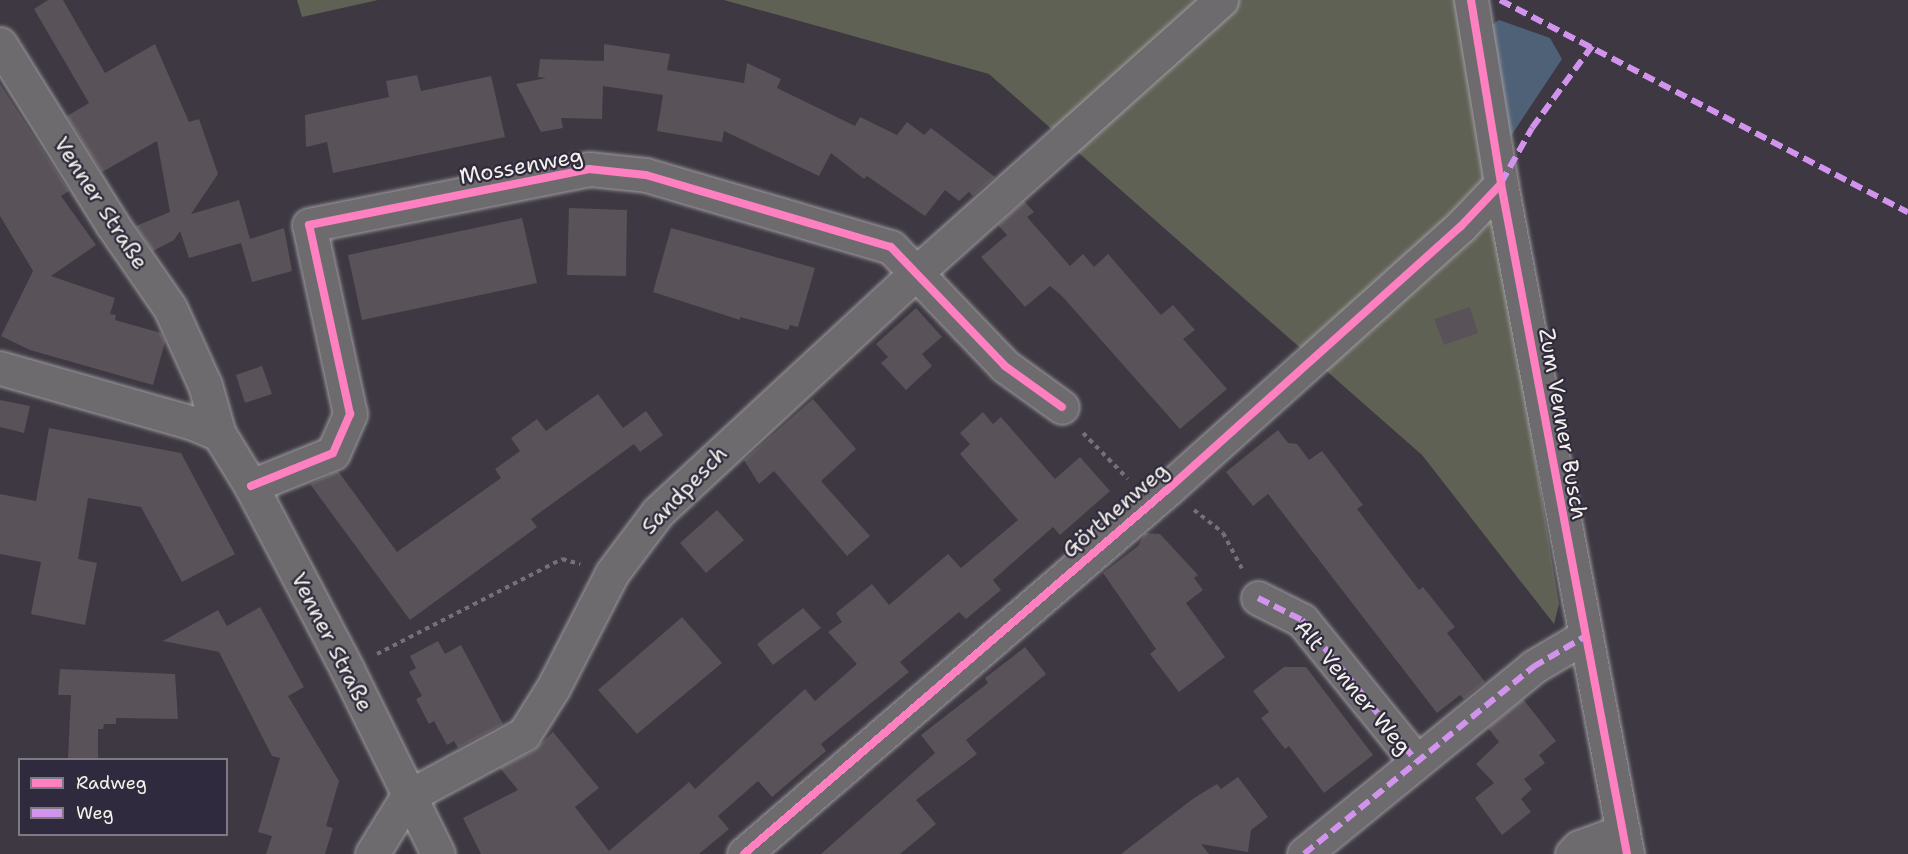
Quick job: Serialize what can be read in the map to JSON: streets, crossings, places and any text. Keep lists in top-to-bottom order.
{
  "streets": {
    "street": [
      "Mossenweg",
      "Venner Straße",
      "Zum Venner Busch",
      "Sandpesch",
      "Görthenweg",
      "Alt Venner Weg"
    ]
  },
  "crossings": [
    ["Mossenweg", "Venner Straße"],
    ["Mossenweg", "Sandpesch"],
    ["Venner Straße", "Sandpesch"],
    ["Zum Venner Busch", "Görthenweg"],
    ["Zum Venner Busch", "Alt Venner Weg"]
  ],
  "legend": ["Radweg", "Weg"]
}
